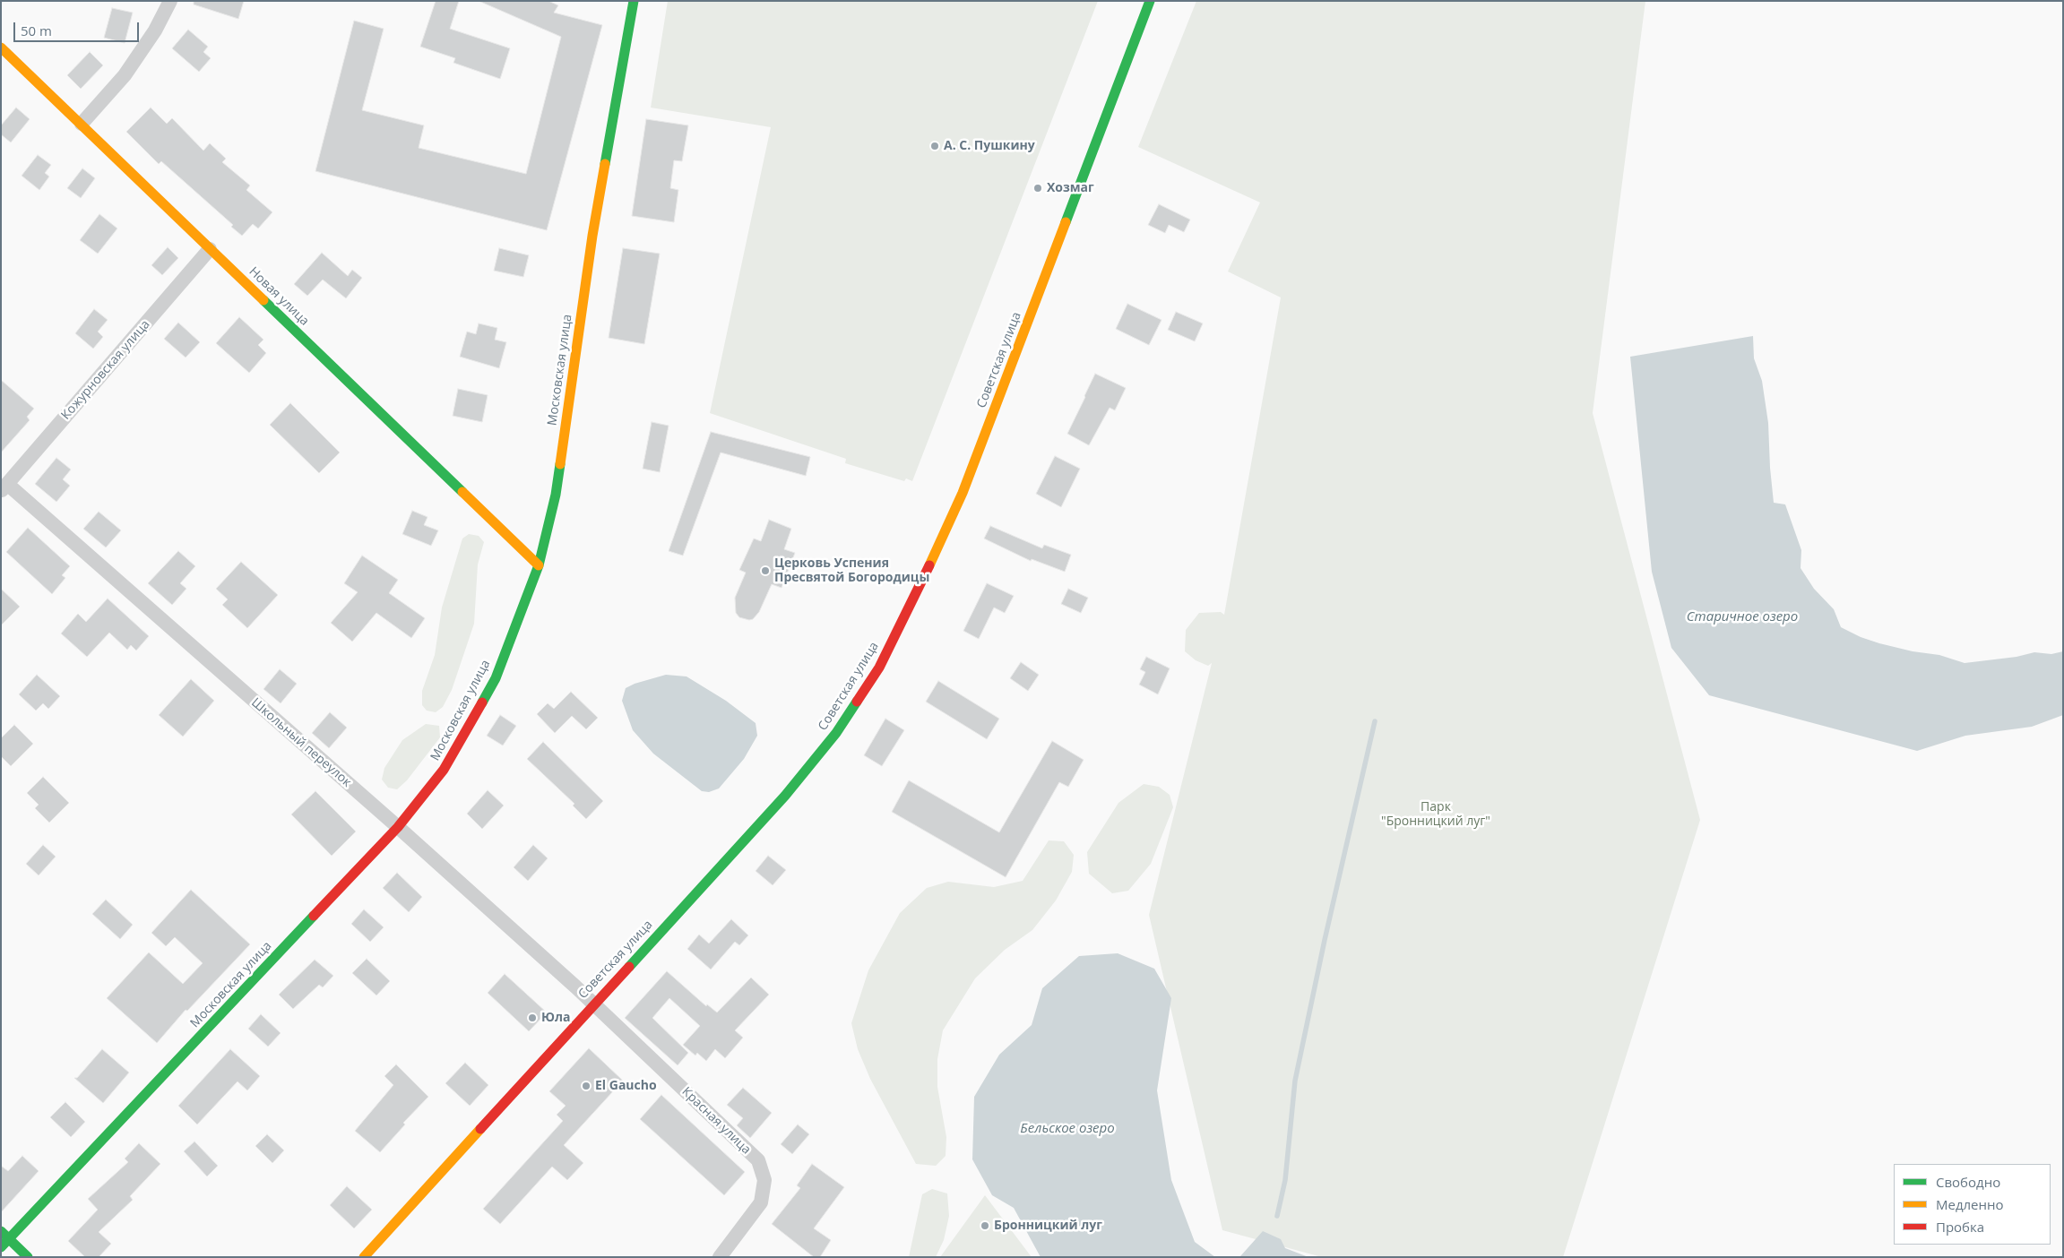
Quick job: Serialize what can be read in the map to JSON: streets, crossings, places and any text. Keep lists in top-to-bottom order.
{
  "streets": {
    "street": [
      "Новая улица",
      "Советская улица",
      "Кожурновская улица",
      "Московская улица",
      "Школьный переулок",
      "Красная улица"
    ]
  },
  "crossings": [
    ["Новая улица", "Кожурновская улица"],
    ["Новая улица", "Московская улица"],
    ["Советская улица", "Школьный переулок"],
    ["Советская улица", "Красная улица"],
    ["Кожурновская улица", "Школьный переулок"],
    ["Московская улица", "Школьный переулок"],
    ["Школьный переулок", "Красная улица"]
  ],
  "water": ["Старичное озеро", "Бельское озеро"],
  "parks": ["Парк \"Бронницкий луг\""],
  "places": [
    "А. С. Пушкину",
    "Хозмаг",
    "Церковь Успения Пресвятой Богородицы",
    "Юла",
    "El Gaucho",
    "Бронницкий луг"
  ],
  "legend": ["Свободно", "Медленно", "Пробка"],
  "scale_bar": "50 m"
}
